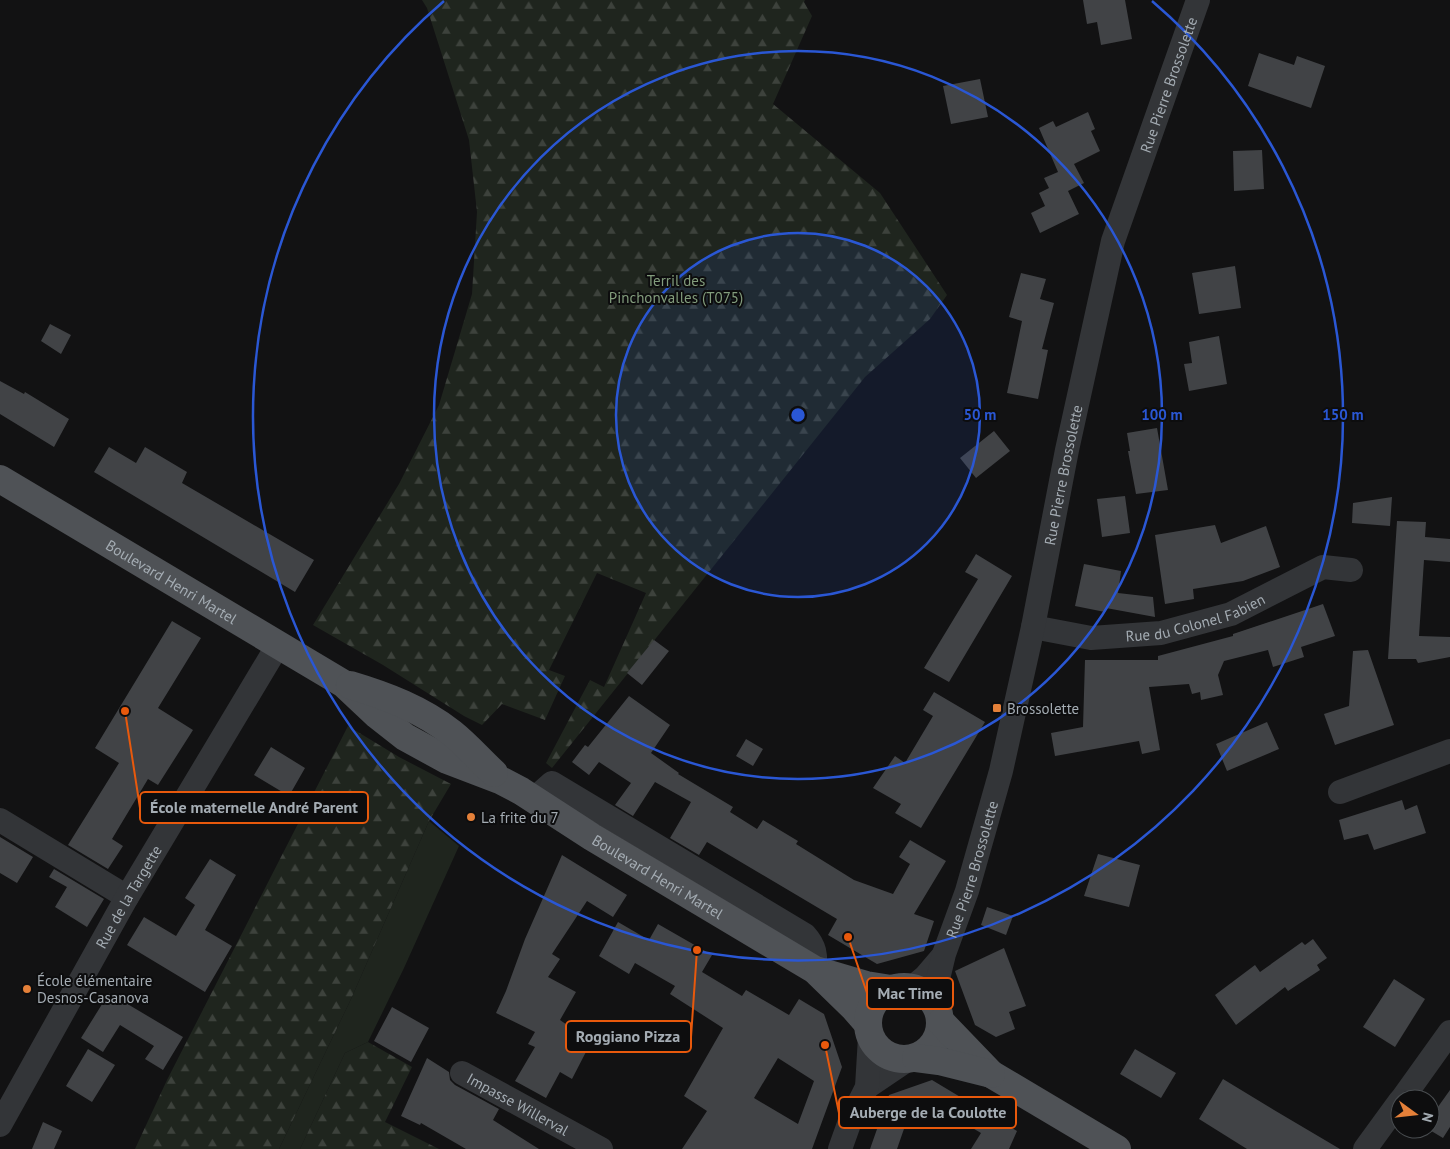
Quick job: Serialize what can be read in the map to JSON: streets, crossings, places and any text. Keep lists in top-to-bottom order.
{
  "streets": {
    "main road": ["Boulevard Henri Martel"],
    "street": [
      "Rue Pierre Brossolette",
      "Rue du Colonel Fabien",
      "Rue de la Targette",
      "Impasse Willerval"
    ]
  },
  "crossings": [
    ["Rue Pierre Brossolette", "Boulevard Henri Martel"],
    ["Rue Pierre Brossolette", "Rue du Colonel Fabien"],
    ["Boulevard Henri Martel", "Rue de la Targette"]
  ],
  "parks": ["Terril des Pinchonvalles (T075)"],
  "places": {
    "transit": ["Brossolette"],
    "other": [
      "École maternelle André Parent",
      "La frite du 7",
      "Mac Time",
      "Roggiano Pizza",
      "École élémentaire Desnos-Casanova",
      "Auberge de la Coulotte"
    ]
  },
  "north": "right",
  "rings": ["50 m", "100 m", "150 m"]
}
